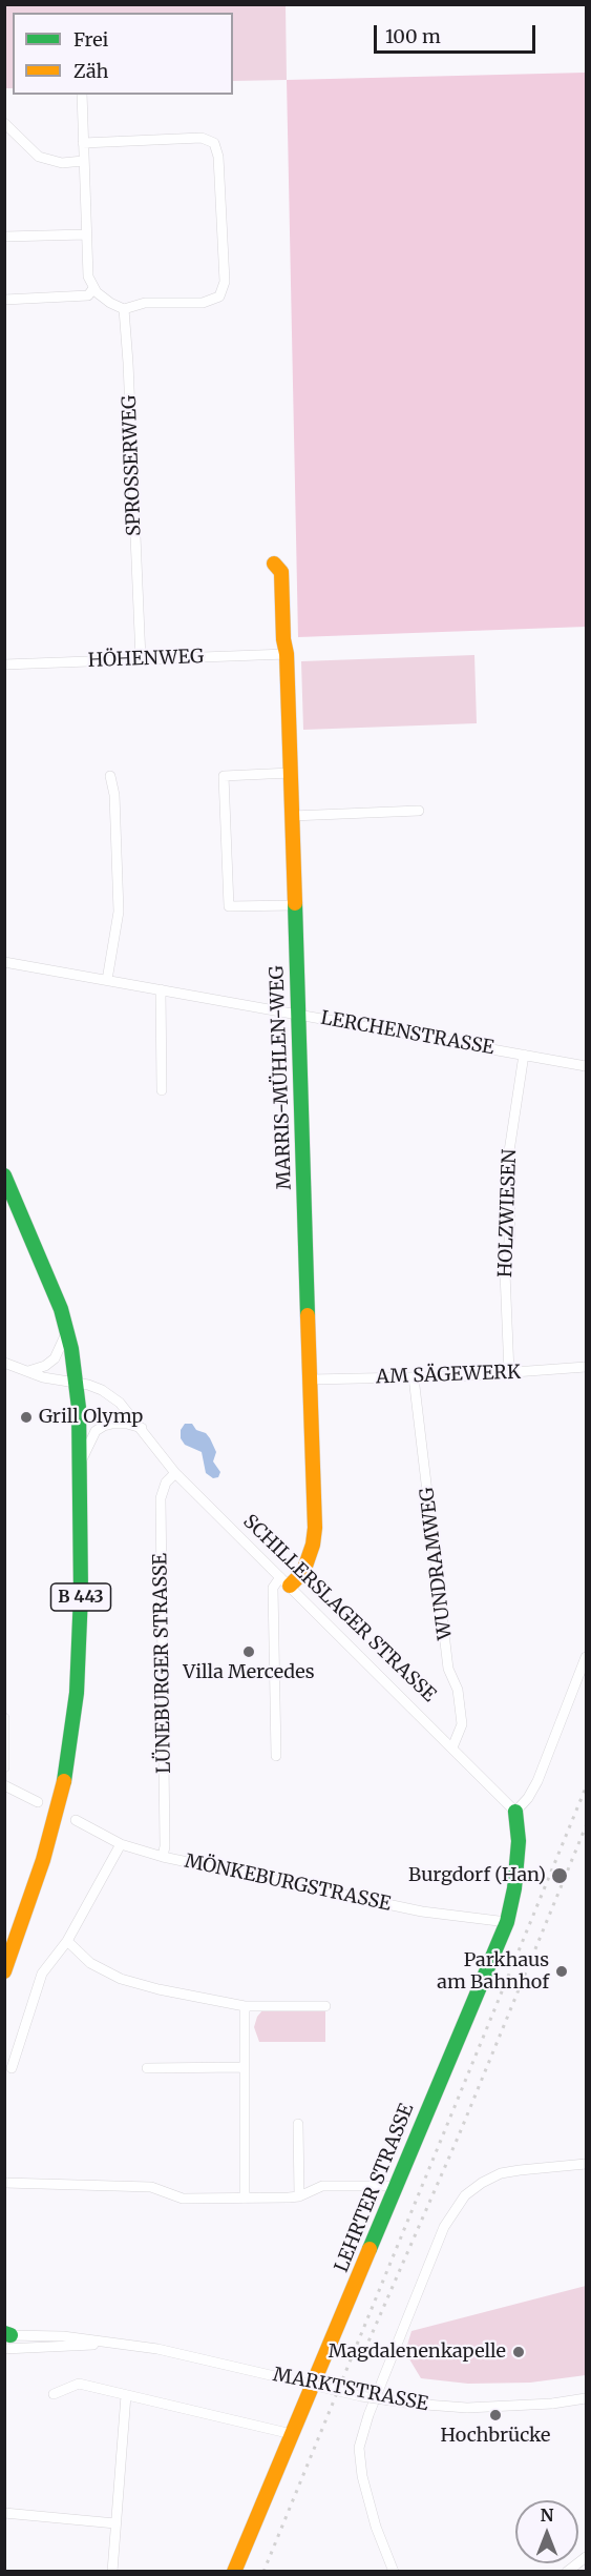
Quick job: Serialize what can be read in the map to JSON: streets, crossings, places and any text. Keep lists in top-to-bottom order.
{
  "streets": {
    "street": [
      "SPROSSERWEG",
      "HÖHENWEG",
      "LERCHENSTRASSE",
      "MARRIS-MÜHLEN-WEG",
      "HOLZWIESEN",
      "AM SÄGEWERK",
      "WUNDRAMWEG",
      "B 443",
      "SCHILLERSLAGER STRASSE",
      "LÜNEBURGER STRASSE",
      "MÖNKEBURGSTRASSE",
      "LEHRTER STRASSE",
      "MARKTSTRASSE"
    ]
  },
  "crossings": [
    ["SPROSSERWEG", "HÖHENWEG"],
    ["HÖHENWEG", "MARRIS-MÜHLEN-WEG"],
    ["LERCHENSTRASSE", "MARRIS-MÜHLEN-WEG"],
    ["LERCHENSTRASSE", "HOLZWIESEN"],
    ["MARRIS-MÜHLEN-WEG", "AM SÄGEWERK"],
    ["MARRIS-MÜHLEN-WEG", "SCHILLERSLAGER STRASSE"],
    ["HOLZWIESEN", "AM SÄGEWERK"],
    ["AM SÄGEWERK", "WUNDRAMWEG"],
    ["WUNDRAMWEG", "SCHILLERSLAGER STRASSE"],
    ["B 443", "SCHILLERSLAGER STRASSE"],
    ["SCHILLERSLAGER STRASSE", "LÜNEBURGER STRASSE"],
    ["SCHILLERSLAGER STRASSE", "LEHRTER STRASSE"],
    ["LÜNEBURGER STRASSE", "MÖNKEBURGSTRASSE"],
    ["MÖNKEBURGSTRASSE", "LEHRTER STRASSE"]
  ],
  "places": [
    "Grill Olymp",
    "Villa Mercedes",
    "Burgdorf (Han)",
    "Parkhaus am Bahnhof",
    "Magdalenenkapelle",
    "Hochbrücke"
  ],
  "legend": ["Frei", "Zäh"],
  "scale_bar": "100 m",
  "north": "top"
}
